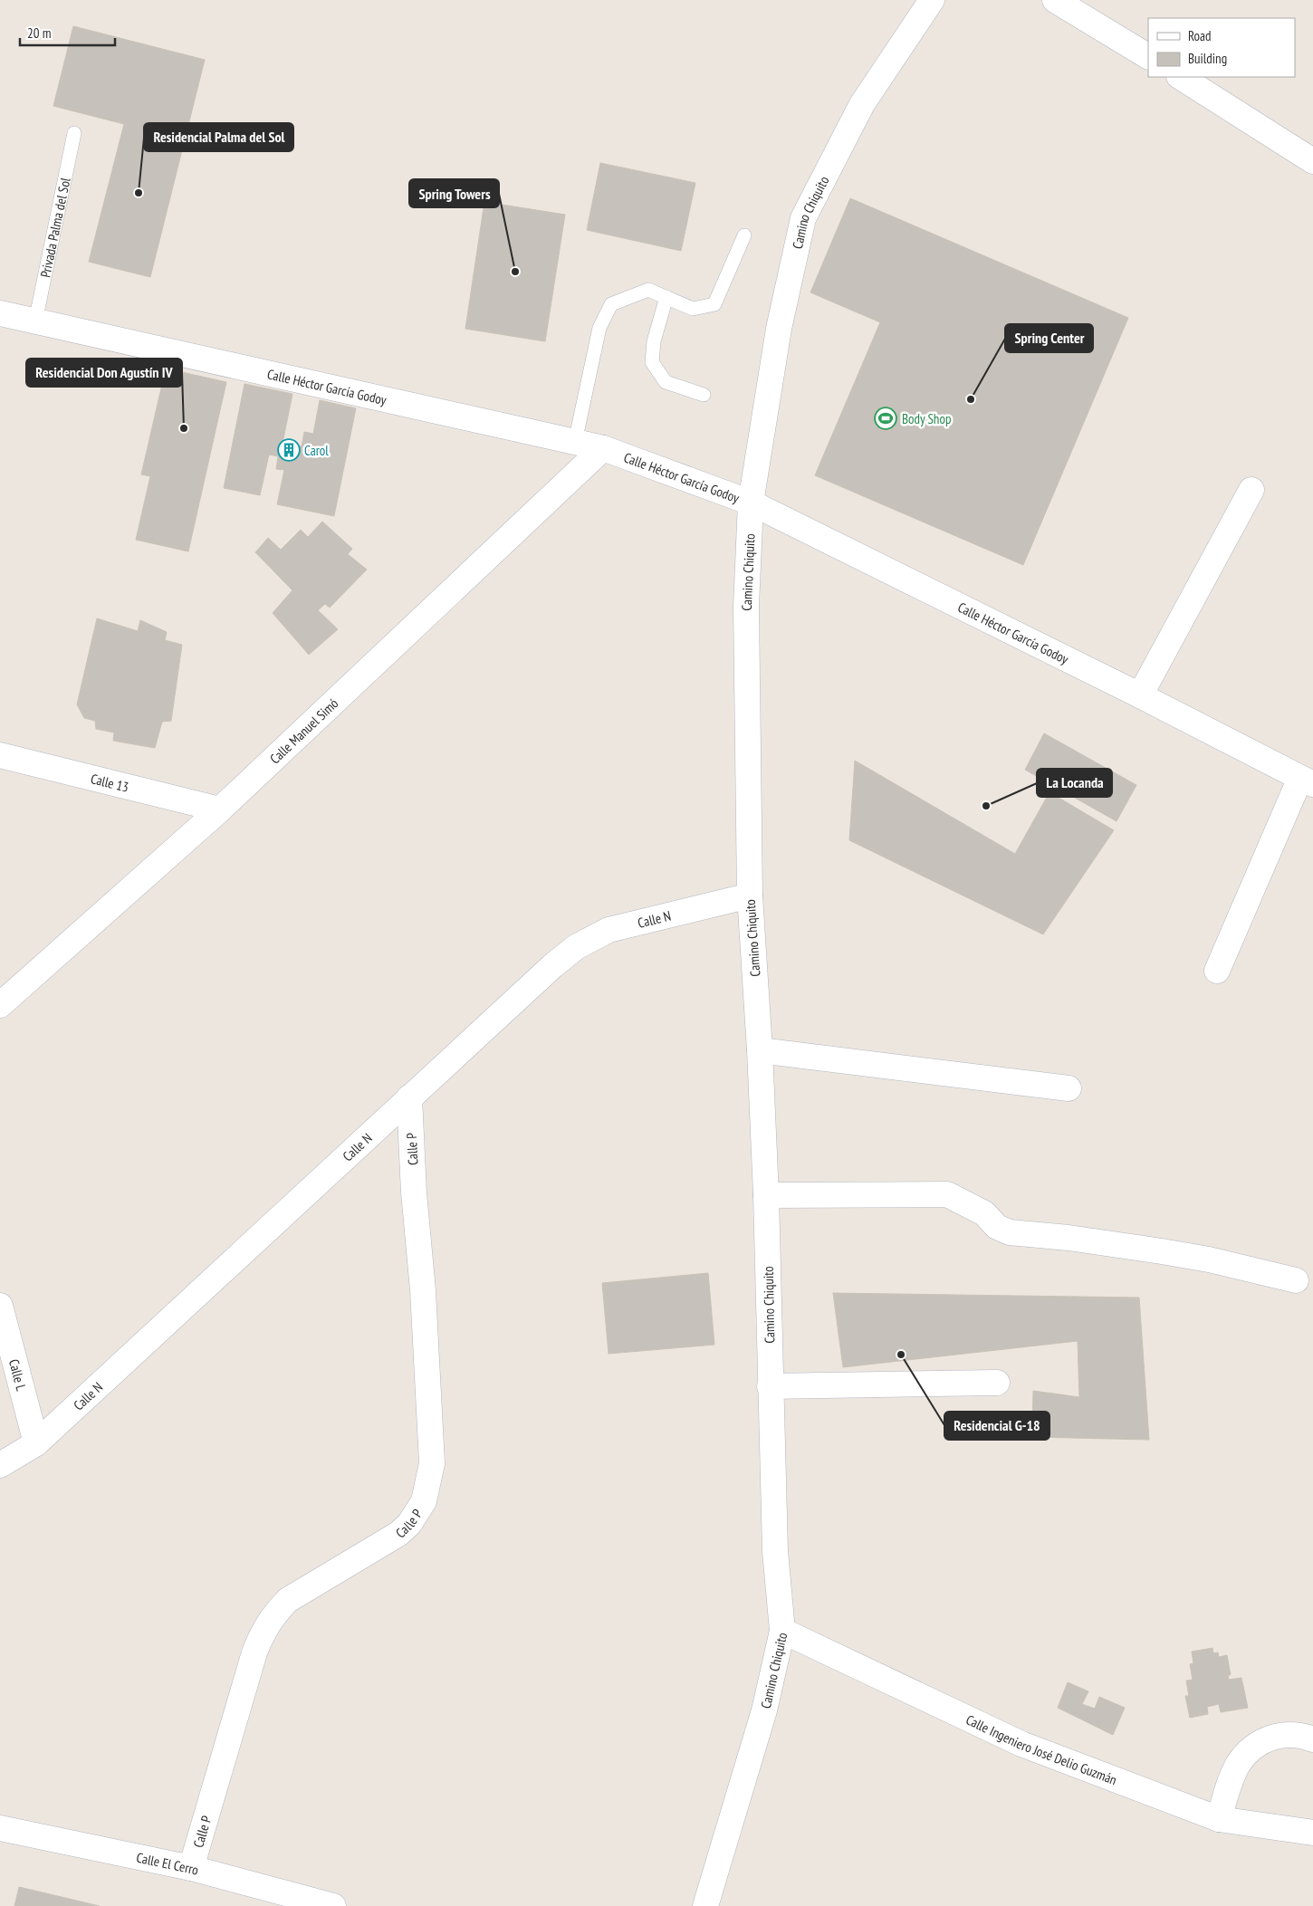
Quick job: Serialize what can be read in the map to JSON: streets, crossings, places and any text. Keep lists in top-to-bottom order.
{
  "streets": {
    "street": [
      "Camino Chiquito",
      "Calle Héctor García Godoy",
      "Calle Manuel Simó",
      "Calle 13",
      "Calle N",
      "Calle P",
      "Calle L",
      "Calle Ingeniero José Delio Guzmán",
      "Calle El Cerro"
    ],
    "lane": ["Privada Palma del Sol"]
  },
  "crossings": [
    ["Camino Chiquito", "Calle Héctor García Godoy"],
    ["Camino Chiquito", "Calle N"],
    ["Camino Chiquito", "Calle Ingeniero José Delio Guzmán"],
    ["Privada Palma del Sol", "Calle Héctor García Godoy"],
    ["Calle Héctor García Godoy", "Calle Manuel Simó"],
    ["Calle Manuel Simó", "Calle 13"],
    ["Calle N", "Calle P"],
    ["Calle N", "Calle L"],
    ["Calle P", "Calle El Cerro"]
  ],
  "places": {
    "other": [
      "Residencial Palma del Sol",
      "Spring Towers",
      "Spring Center",
      "Residencial Don Agustín IV",
      "La Locanda",
      "Residencial G-18"
    ],
    "sports": ["Body Shop"],
    "building": ["Carol"]
  },
  "legend": ["Road", "Building"],
  "scale_bar": "20 m"
}
